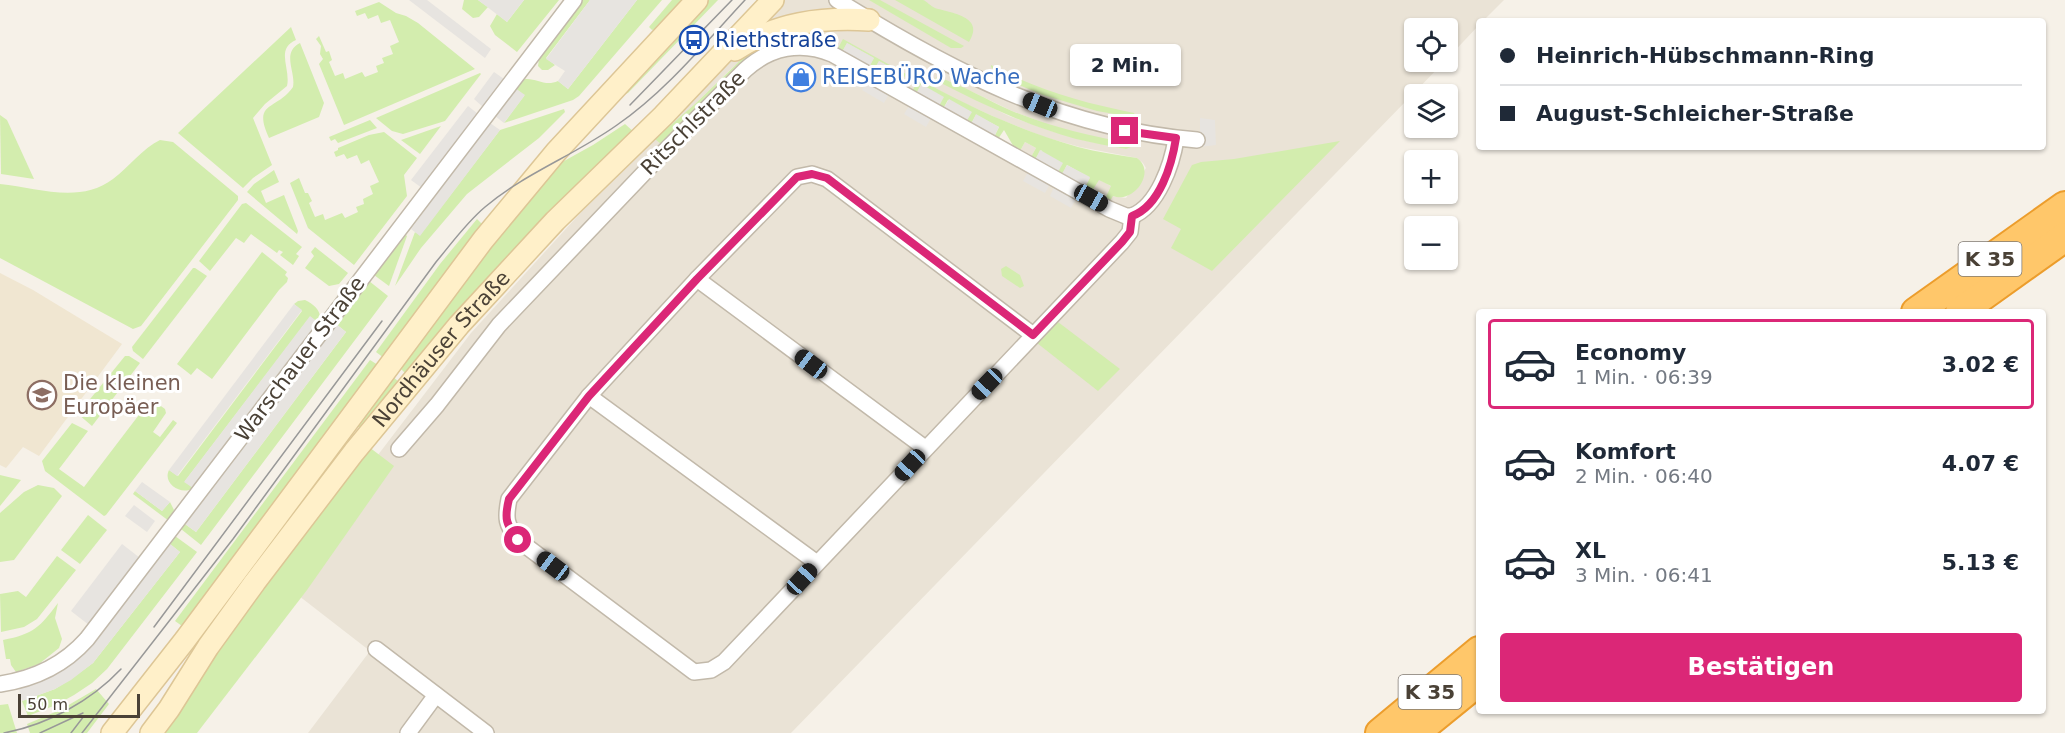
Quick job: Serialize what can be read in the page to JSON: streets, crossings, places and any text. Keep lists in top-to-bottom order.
{
  "streets": {
    "highway": ["K 35"],
    "main road": ["Nordhäuser Straße"],
    "street": ["Ritschlstraße", "Warschauer Straße"]
  },
  "places": {
    "bus stop": ["Riethstraße"],
    "shop": ["REISEBÜRO Wache"],
    "school or university": ["Die kleinen Europäer"]
  },
  "scale_bar": "50 m",
  "page": {
    "map_buttons": ["+", "−"],
    "banner": ["Heinrich-Hübschmann-Ring", "August-Schleicher-Straße"],
    "bubble": "2 Min.",
    "list": [
      {
        "name": "Economy",
        "note": "1 Min. · 06:39",
        "value": "3.02 €"
      },
      {
        "name": "Komfort",
        "note": "2 Min. · 06:40",
        "value": "4.07 €"
      },
      {
        "name": "XL",
        "note": "3 Min. · 06:41",
        "value": "5.13 €"
      }
    ],
    "buttons": "Bestätigen",
    "scale": "50 m"
  }
}
